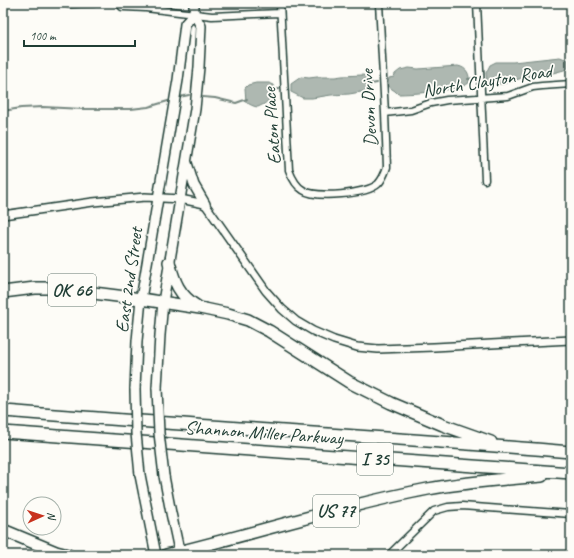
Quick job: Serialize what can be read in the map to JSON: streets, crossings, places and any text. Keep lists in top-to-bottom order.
{
  "streets": {
    "highway": [
      "OK 66",
      "Shannon Miller Parkway",
      "I 35",
      "US 77"
    ],
    "main road": ["East 2nd Street"],
    "street": ["North Clayton Road", "Devon Drive", "Eaton Place"]
  },
  "crossings": [
    ["North Clayton Road", "Devon Drive"],
    ["Devon Drive", "Eaton Place"],
    ["East 2nd Street", "OK 66"],
    ["East 2nd Street", "US 77"],
    ["Shannon Miller Parkway", "US 77"]
  ],
  "scale_bar": "100 m",
  "north": "right"
}
